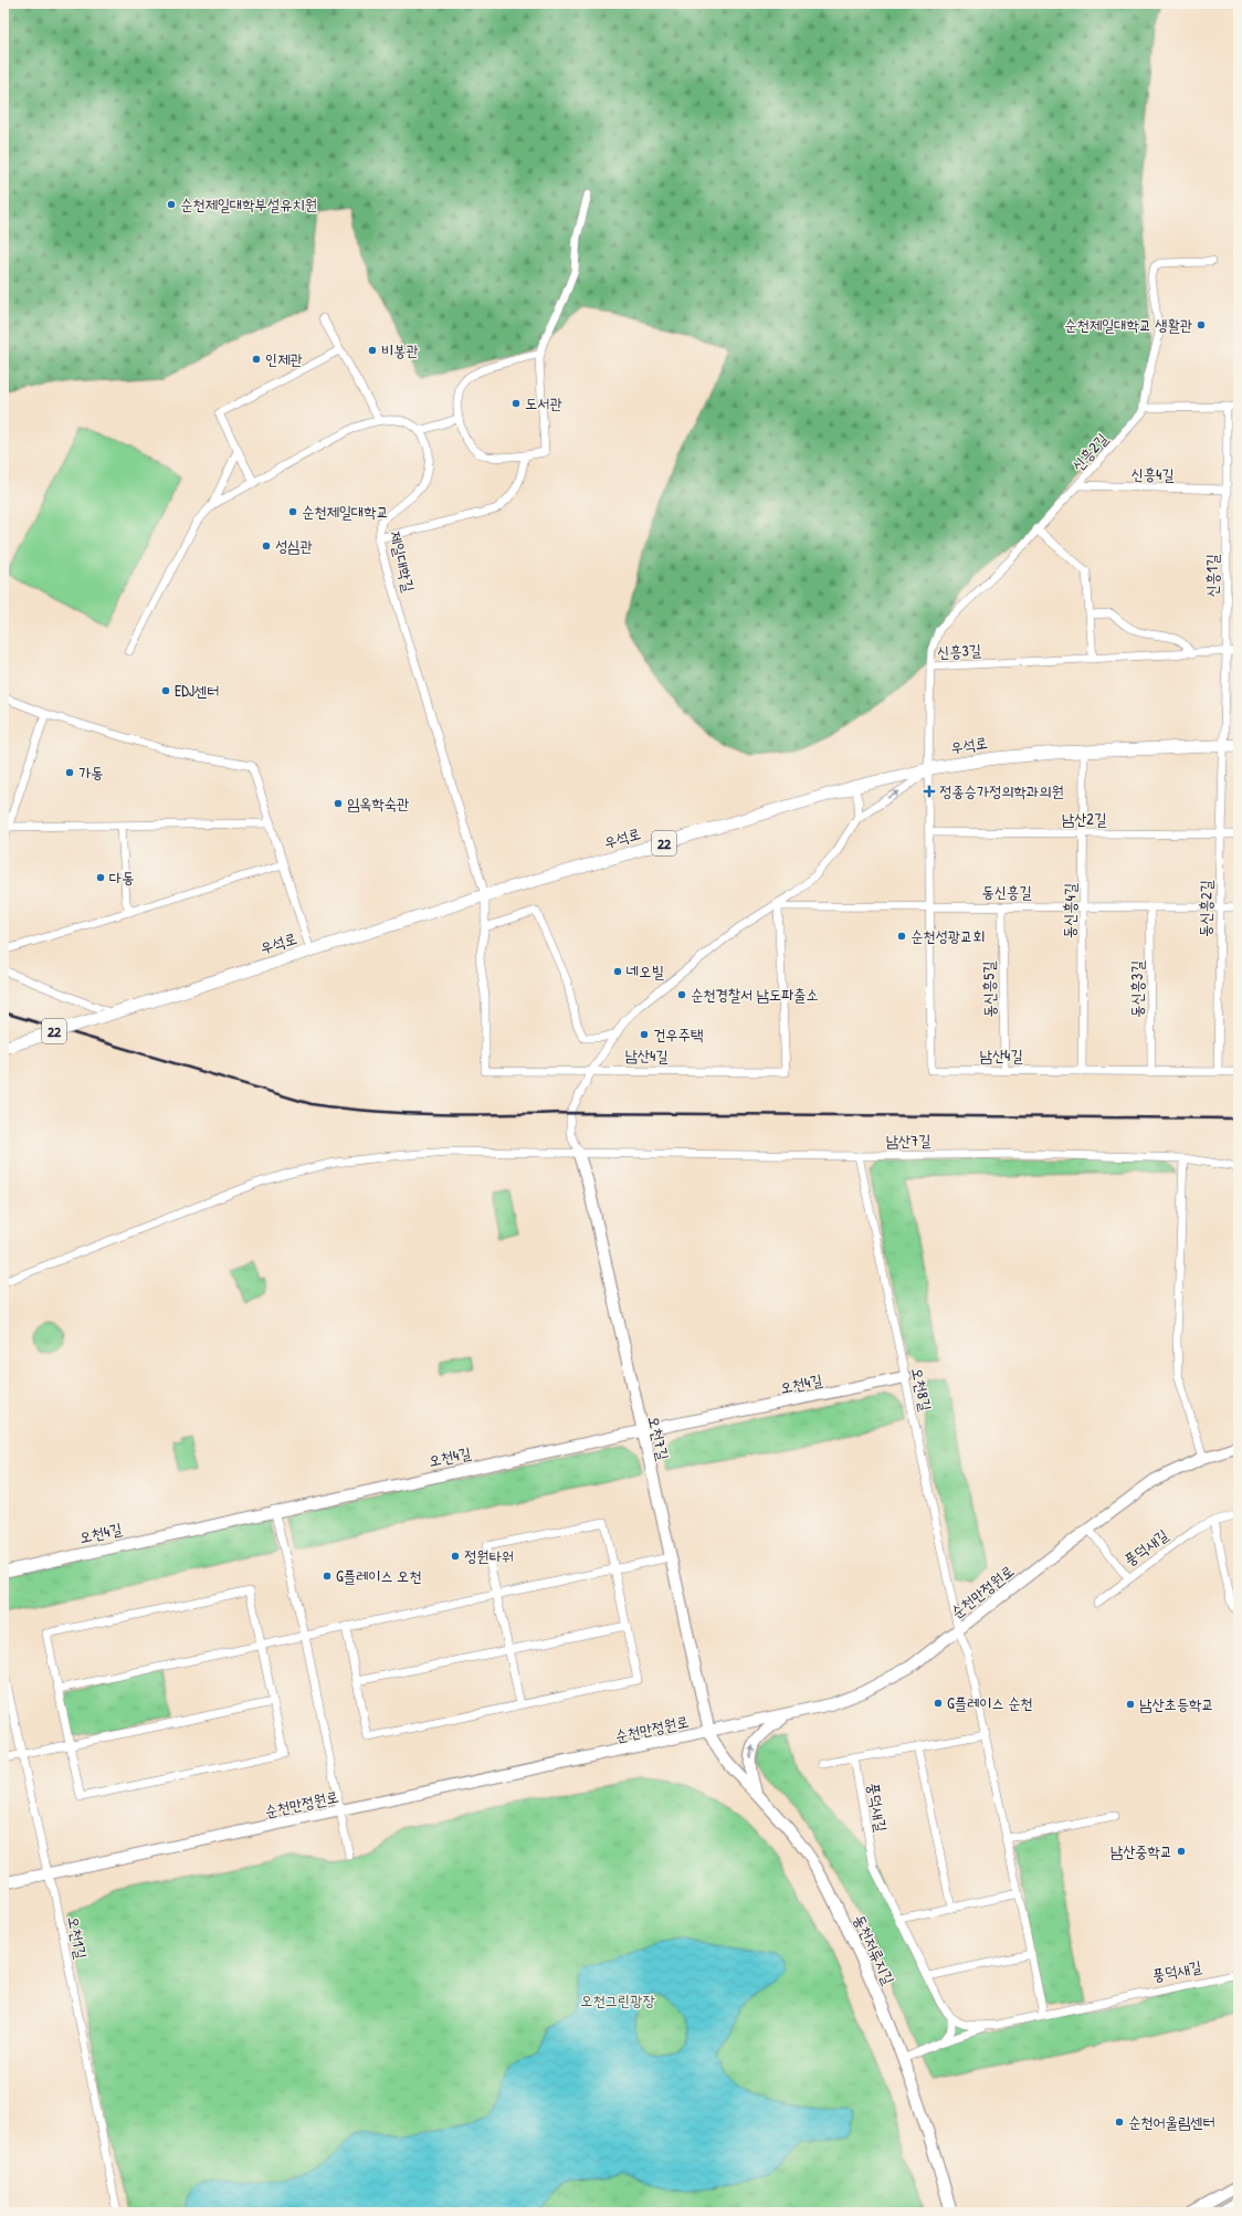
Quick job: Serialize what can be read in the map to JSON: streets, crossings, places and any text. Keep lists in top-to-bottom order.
{
  "streets": {
    "main road": [
      "우석로",
      "22",
      "오천4길",
      "오천7길",
      "순천만정원로",
      "동천저류지길"
    ],
    "street": [
      "신흥2길",
      "신흥4길",
      "제일대학길",
      "신흥1길",
      "신흥3길",
      "남산2길",
      "동신흥길",
      "동신흥2길",
      "동신흥4길",
      "동신흥5길",
      "동신흥3길",
      "남산4길",
      "남산7길",
      "오천8길",
      "풍덕새길",
      "오천1길"
    ]
  },
  "crossings": [
    ["신흥2길", "신흥4길"],
    ["신흥2길", "신흥3길"],
    ["신흥4길", "신흥1길"],
    ["제일대학길", "우석로"],
    ["제일대학길", "남산4길"],
    ["신흥1길", "신흥3길"],
    ["신흥1길", "우석로"],
    ["신흥1길", "동신흥2길"],
    ["신흥3길", "우석로"],
    ["신흥3길", "남산4길"],
    ["우석로", "22"],
    ["우석로", "동신흥2길"],
    ["우석로", "동신흥4길"],
    ["우석로", "남산4길"],
    ["남산2길", "동신흥2길"],
    ["남산2길", "동신흥4길"],
    ["남산2길", "남산4길"],
    ["동신흥길", "동신흥2길"],
    ["동신흥길", "동신흥4길"],
    ["동신흥길", "동신흥5길"],
    ["동신흥길", "동신흥3길"],
    ["동신흥길", "남산4길"],
    ["동신흥2길", "남산4길"],
    ["동신흥4길", "남산4길"],
    ["동신흥5길", "남산4길"],
    ["동신흥3길", "남산4길"],
    ["남산7길", "오천8길"],
    ["남산7길", "오천7길"],
    ["오천4길", "오천8길"],
    ["오천4길", "오천7길"],
    ["오천8길", "순천만정원로"],
    ["오천7길", "순천만정원로"],
    ["오천7길", "동천저류지길"],
    ["순천만정원로", "오천1길"],
    ["순천만정원로", "동천저류지길"]
  ],
  "parks": ["오천그린광장"],
  "places": {
    "other": [
      "순천제일대학부설유치원",
      "순천제일대학교 생활관",
      "비봉관",
      "인제관",
      "도서관",
      "순천제일대학교",
      "성심관",
      "EDJ센터",
      "가동",
      "임옥학숙관",
      "다동",
      "순천성광교회",
      "네오빌",
      "순천경찰서 남도파출소",
      "건우주택",
      "정원타워",
      "G플레이스 오천",
      "G플레이스 순천",
      "남산초등학교",
      "남산중학교",
      "순천어울림센터"
    ],
    "health": ["정종승가정의학과의원"]
  }
}
